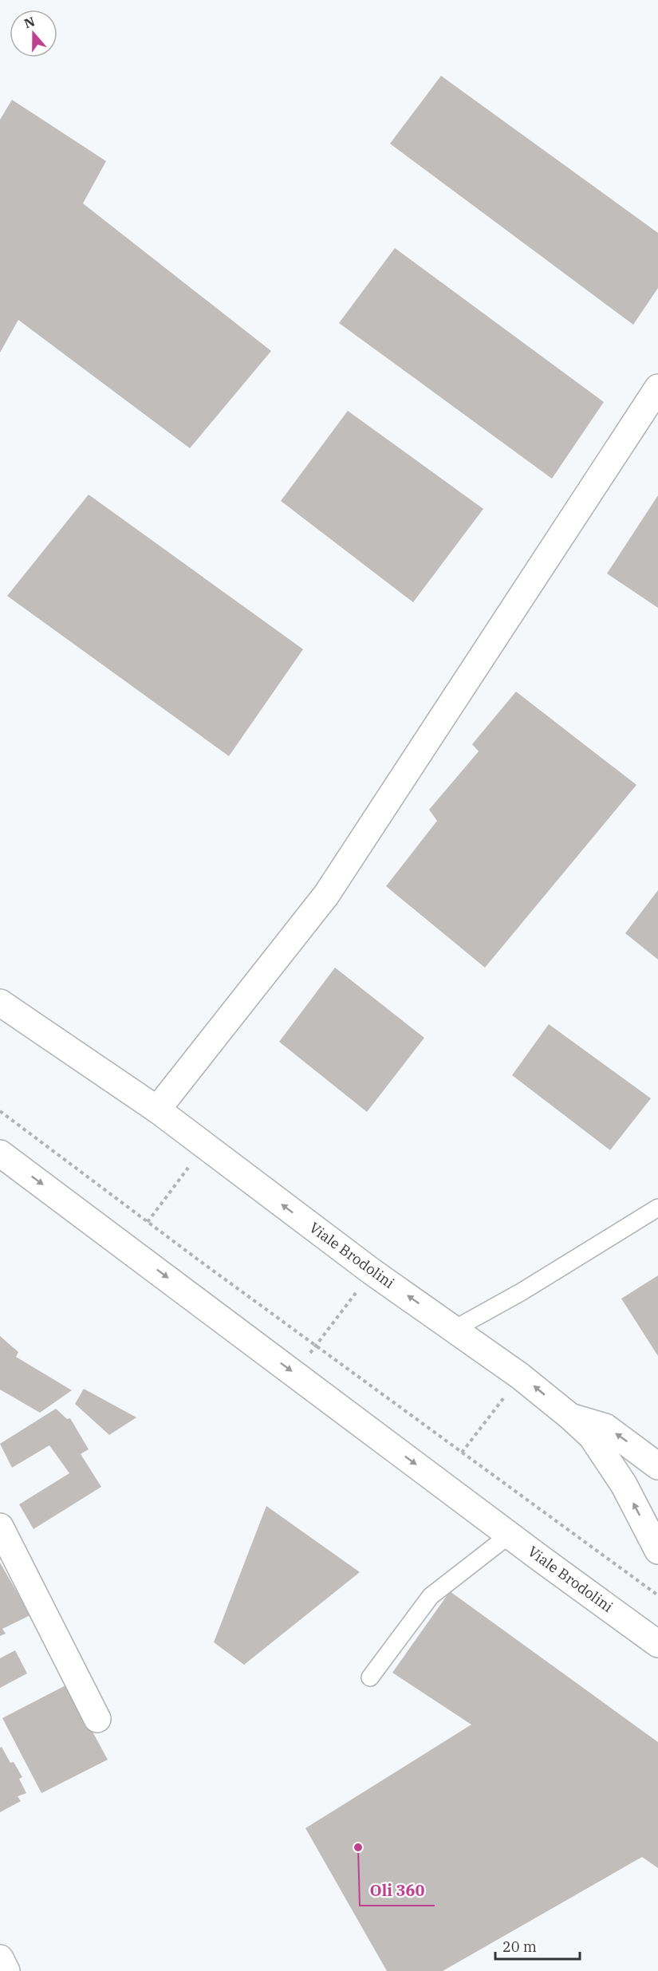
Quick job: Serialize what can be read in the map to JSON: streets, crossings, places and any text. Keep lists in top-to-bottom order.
{
  "streets": {
    "street": ["Viale Brodolini"]
  },
  "places": ["Oli 360"],
  "scale_bar": "20 m",
  "north": "top"
}
